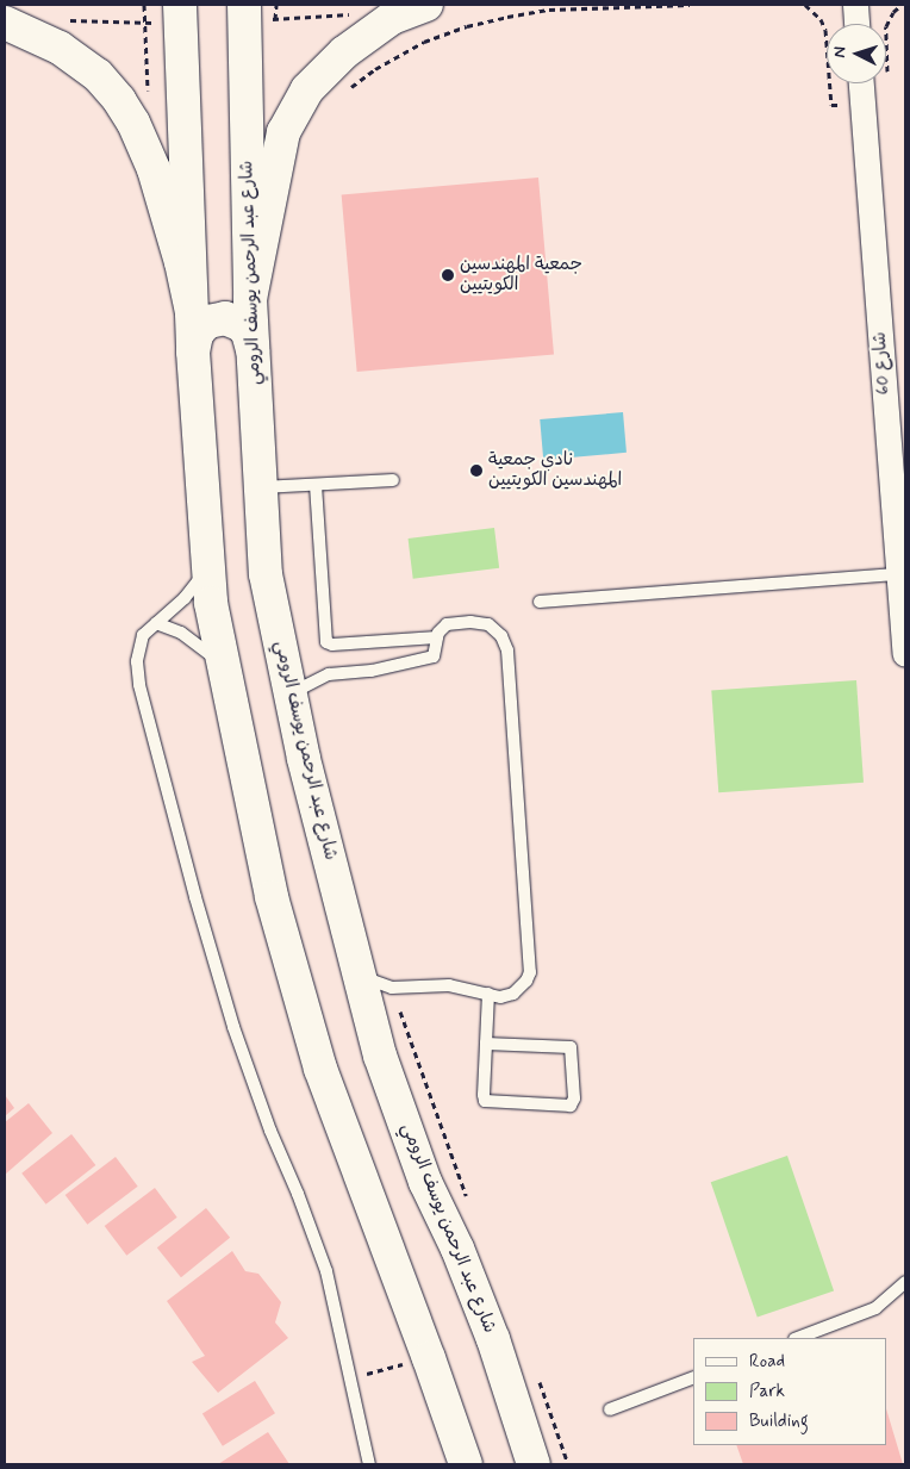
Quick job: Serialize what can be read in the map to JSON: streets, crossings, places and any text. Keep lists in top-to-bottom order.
{
  "streets": {
    "main road": ["شارع عبد الرحمن يوسف الرومي"],
    "street": ["شارع 60"]
  },
  "places": ["جمعية المهندسين الكويتيين", "نادي جمعية المهندسين الكويتيين"],
  "legend": ["Road", "Park", "Building"],
  "north": "left"
}
